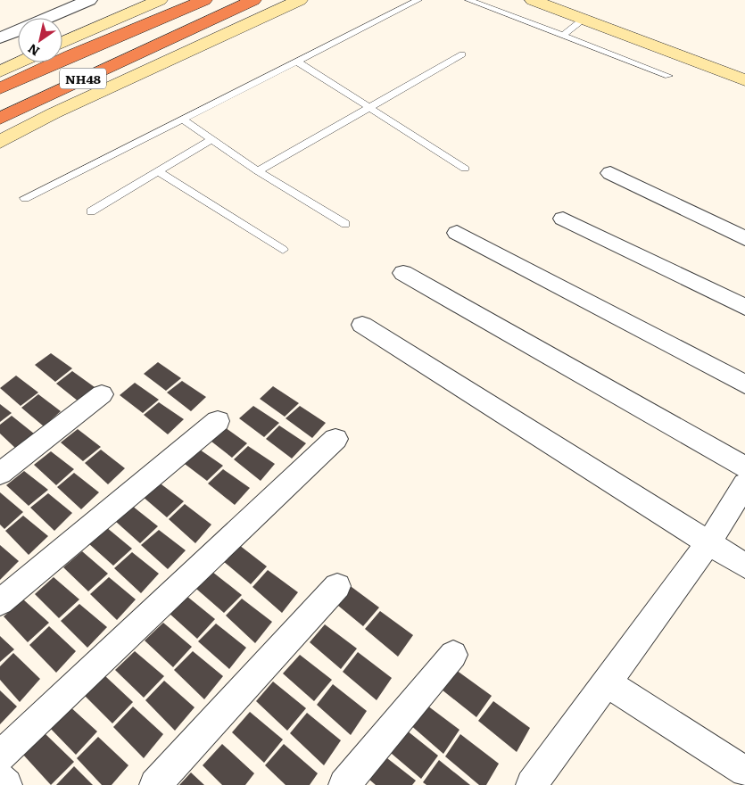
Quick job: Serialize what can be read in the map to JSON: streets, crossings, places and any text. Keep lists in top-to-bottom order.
{
  "streets": {
    "highway": ["NH48"]
  },
  "north": "bottom left"
}
